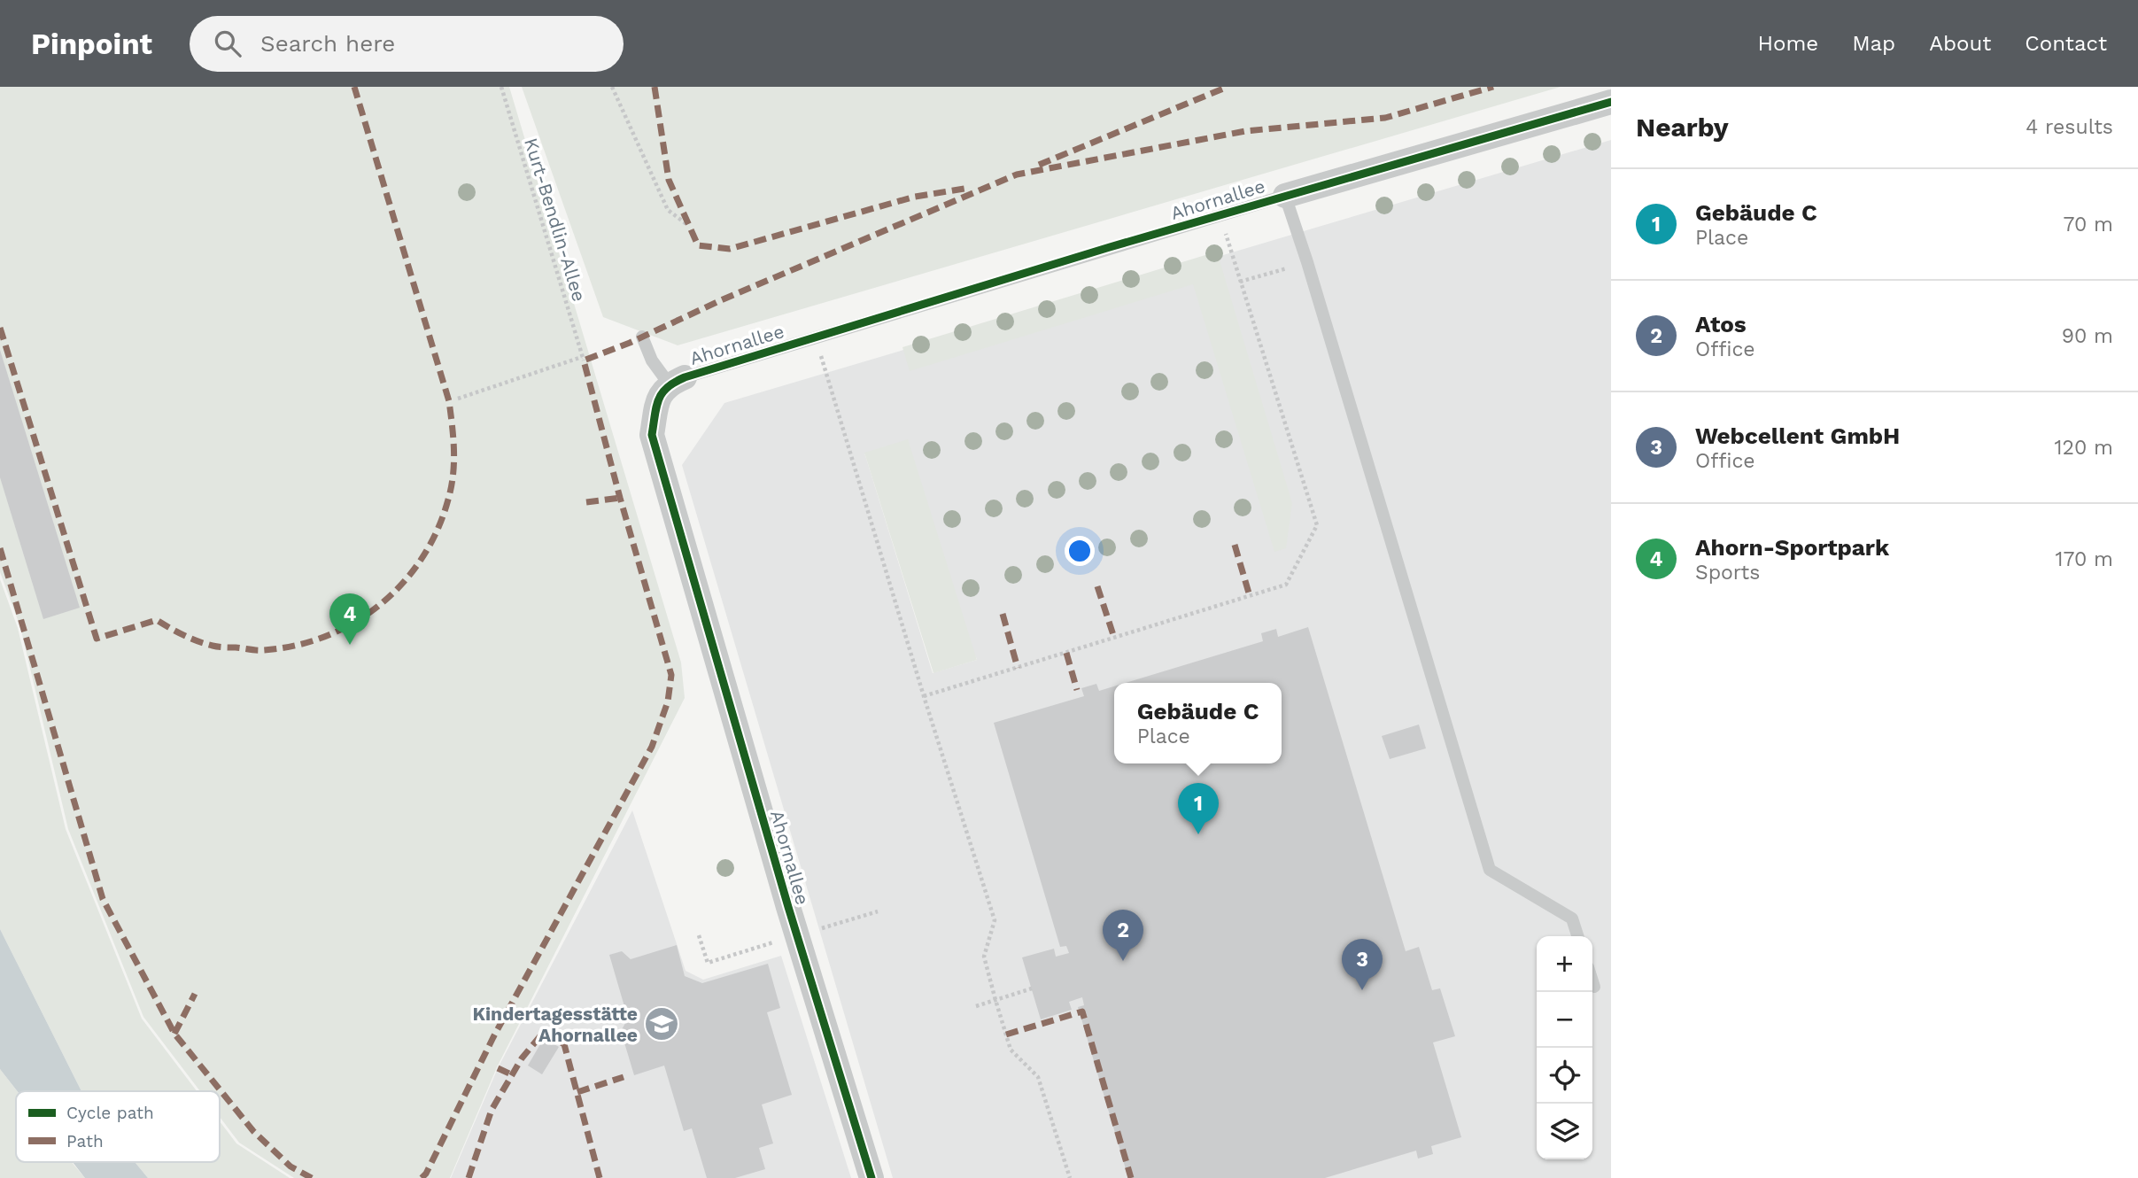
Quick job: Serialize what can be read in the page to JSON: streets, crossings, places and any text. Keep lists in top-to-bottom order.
{
  "streets": {
    "street": ["Ahornallee"],
    "path": ["Kurt-Bendlin-Allee"]
  },
  "places": {
    "school or university": ["Kindertagesstätte Ahornallee"]
  },
  "legend": ["Cycle path", "Path"],
  "page": {
    "header": "Pinpoint",
    "search": "Search here",
    "nav": [
      "Home",
      "Map",
      "About",
      "Contact"
    ],
    "heading": ["Nearby", "4 results"],
    "list": [
      {
        "mark": "1",
        "name": "Gebäude C",
        "note": "Place",
        "value": "70 m"
      },
      {
        "mark": "2",
        "name": "Atos",
        "note": "Office",
        "value": "90 m"
      },
      {
        "mark": "3",
        "name": "Webcellent GmbH",
        "note": "Office",
        "value": "120 m"
      },
      {
        "mark": "4",
        "name": "Ahorn-Sportpark",
        "note": "Sports",
        "value": "170 m"
      }
    ],
    "pins": [
      "4",
      "1",
      "2",
      "3"
    ],
    "popup": ["Gebäude C", "Place"],
    "map_buttons": ["+", "−"]
  }
}
